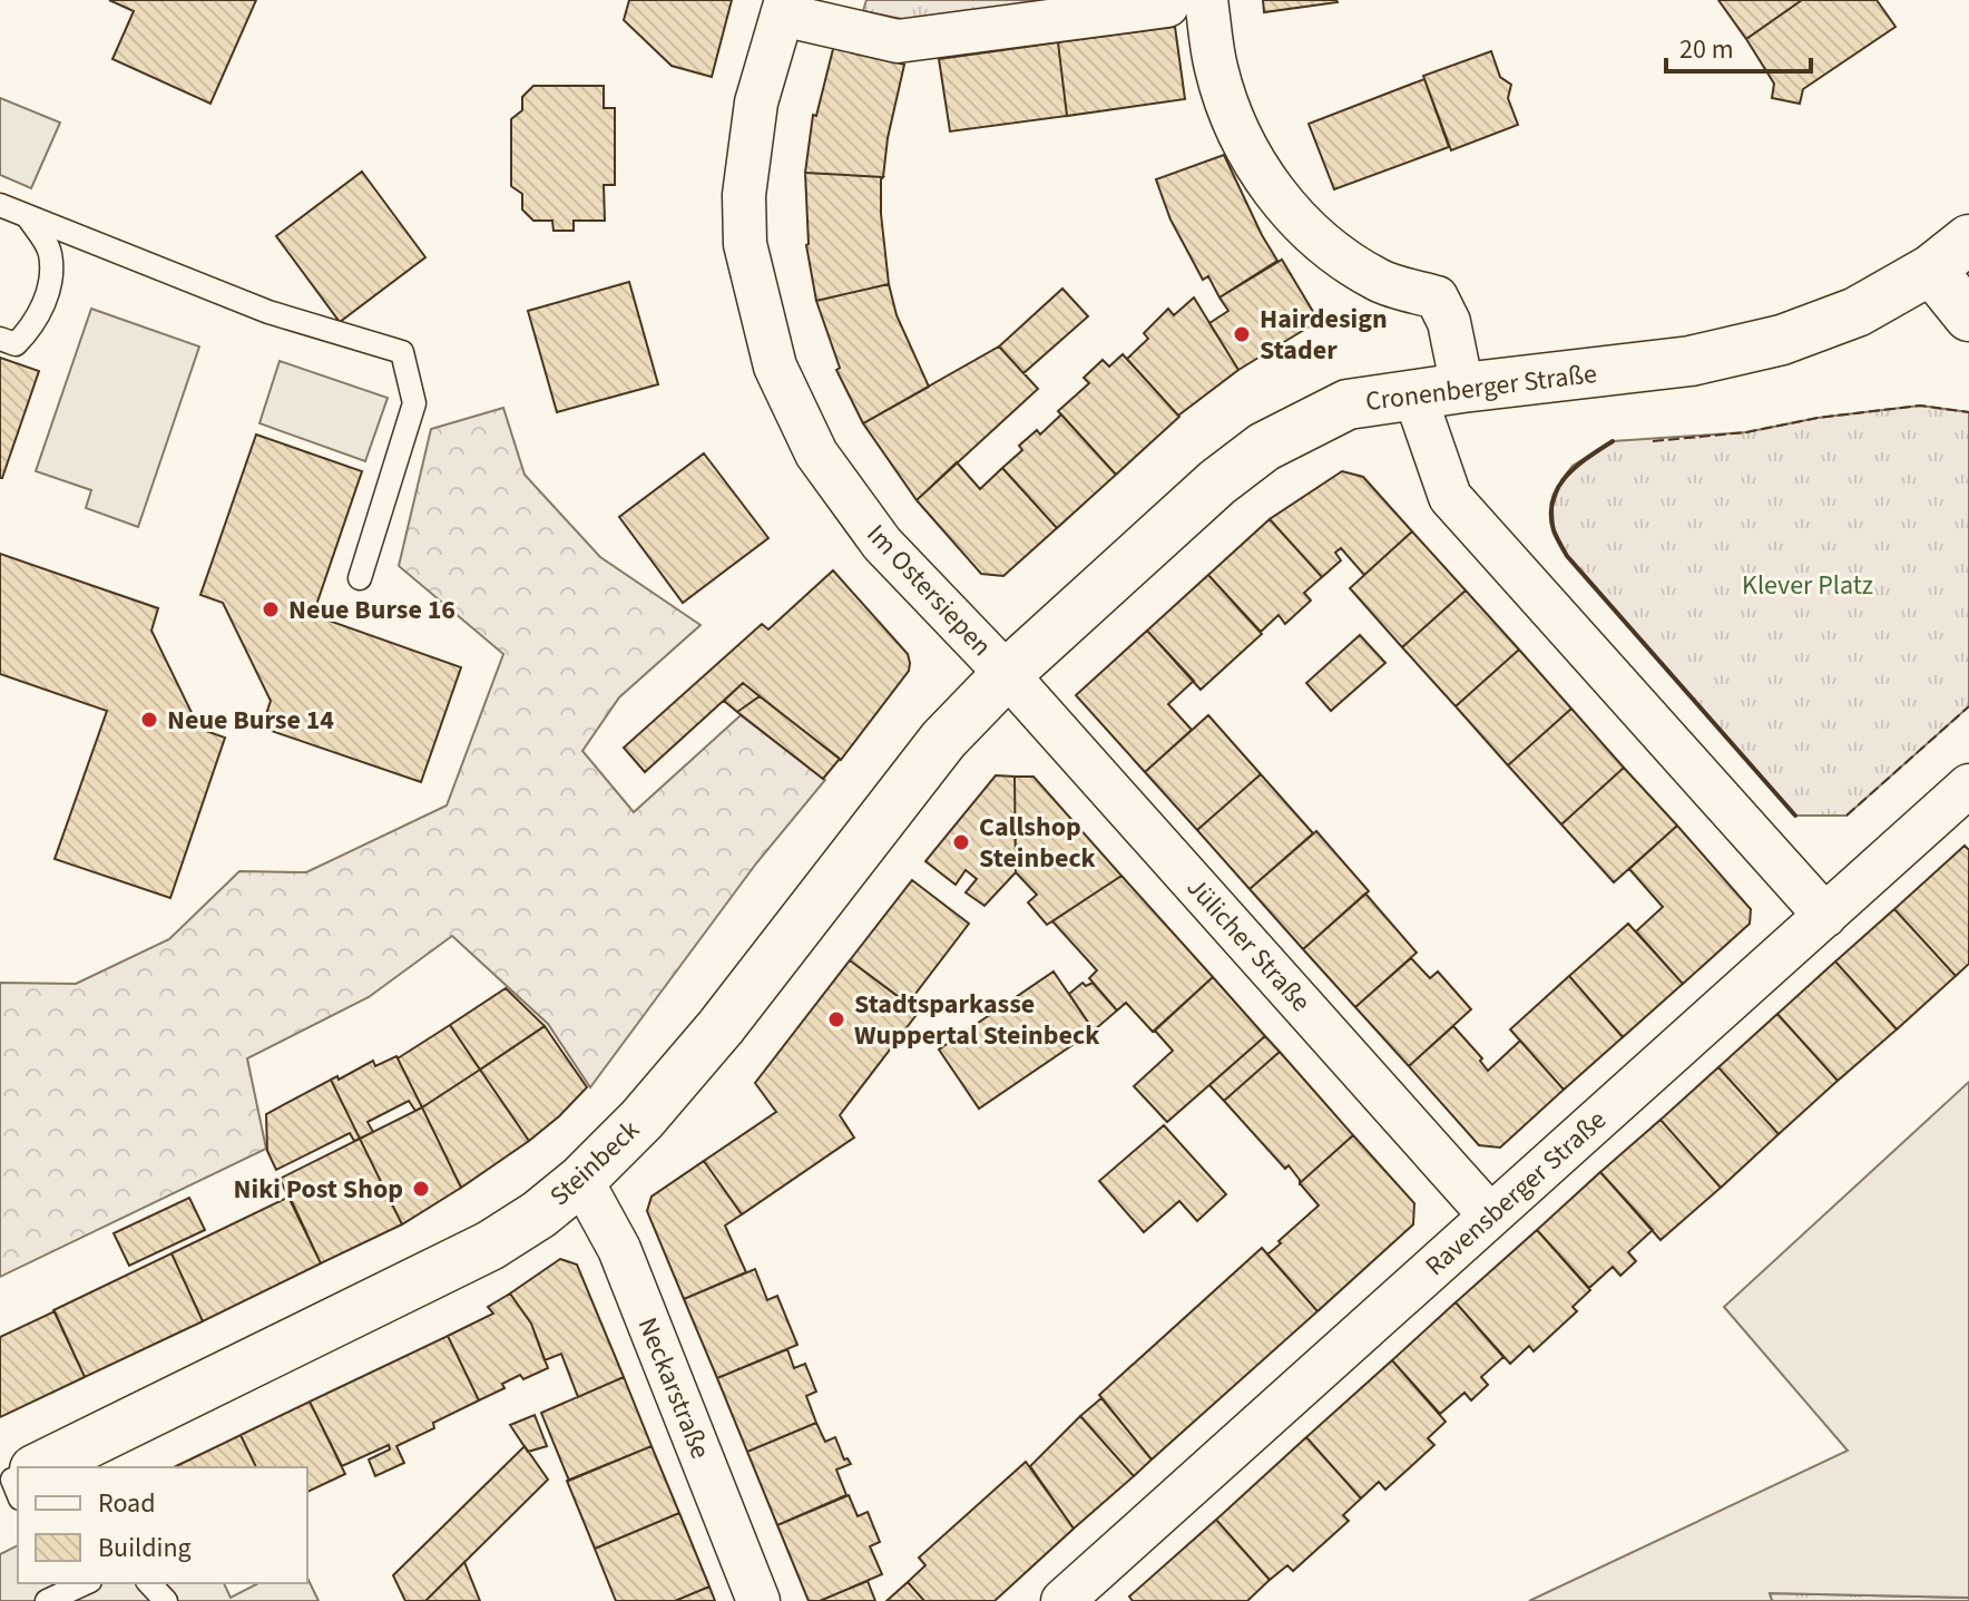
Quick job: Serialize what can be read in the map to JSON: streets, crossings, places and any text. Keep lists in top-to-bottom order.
{
  "streets": {
    "main road": ["Cronenberger Straße", "Steinbeck"],
    "street": [
      "Im Ostersiepen",
      "Jülicher Straße",
      "Ravensberger Straße",
      "Neckarstraße"
    ]
  },
  "crossings": [
    ["Cronenberger Straße", "Im Ostersiepen"],
    ["Cronenberger Straße", "Jülicher Straße"],
    ["Cronenberger Straße", "Steinbeck"],
    ["Im Ostersiepen", "Jülicher Straße"],
    ["Im Ostersiepen", "Steinbeck"],
    ["Jülicher Straße", "Steinbeck"],
    ["Jülicher Straße", "Ravensberger Straße"],
    ["Steinbeck", "Neckarstraße"]
  ],
  "parks": ["Klever Platz"],
  "places": [
    "Hairdesign Stader",
    "Neue Burse 16",
    "Neue Burse 14",
    "Callshop Steinbeck",
    "Stadtsparkasse Wuppertal Steinbeck",
    "Niki Post Shop"
  ],
  "legend": ["Road", "Building"],
  "scale_bar": "20 m"
}
